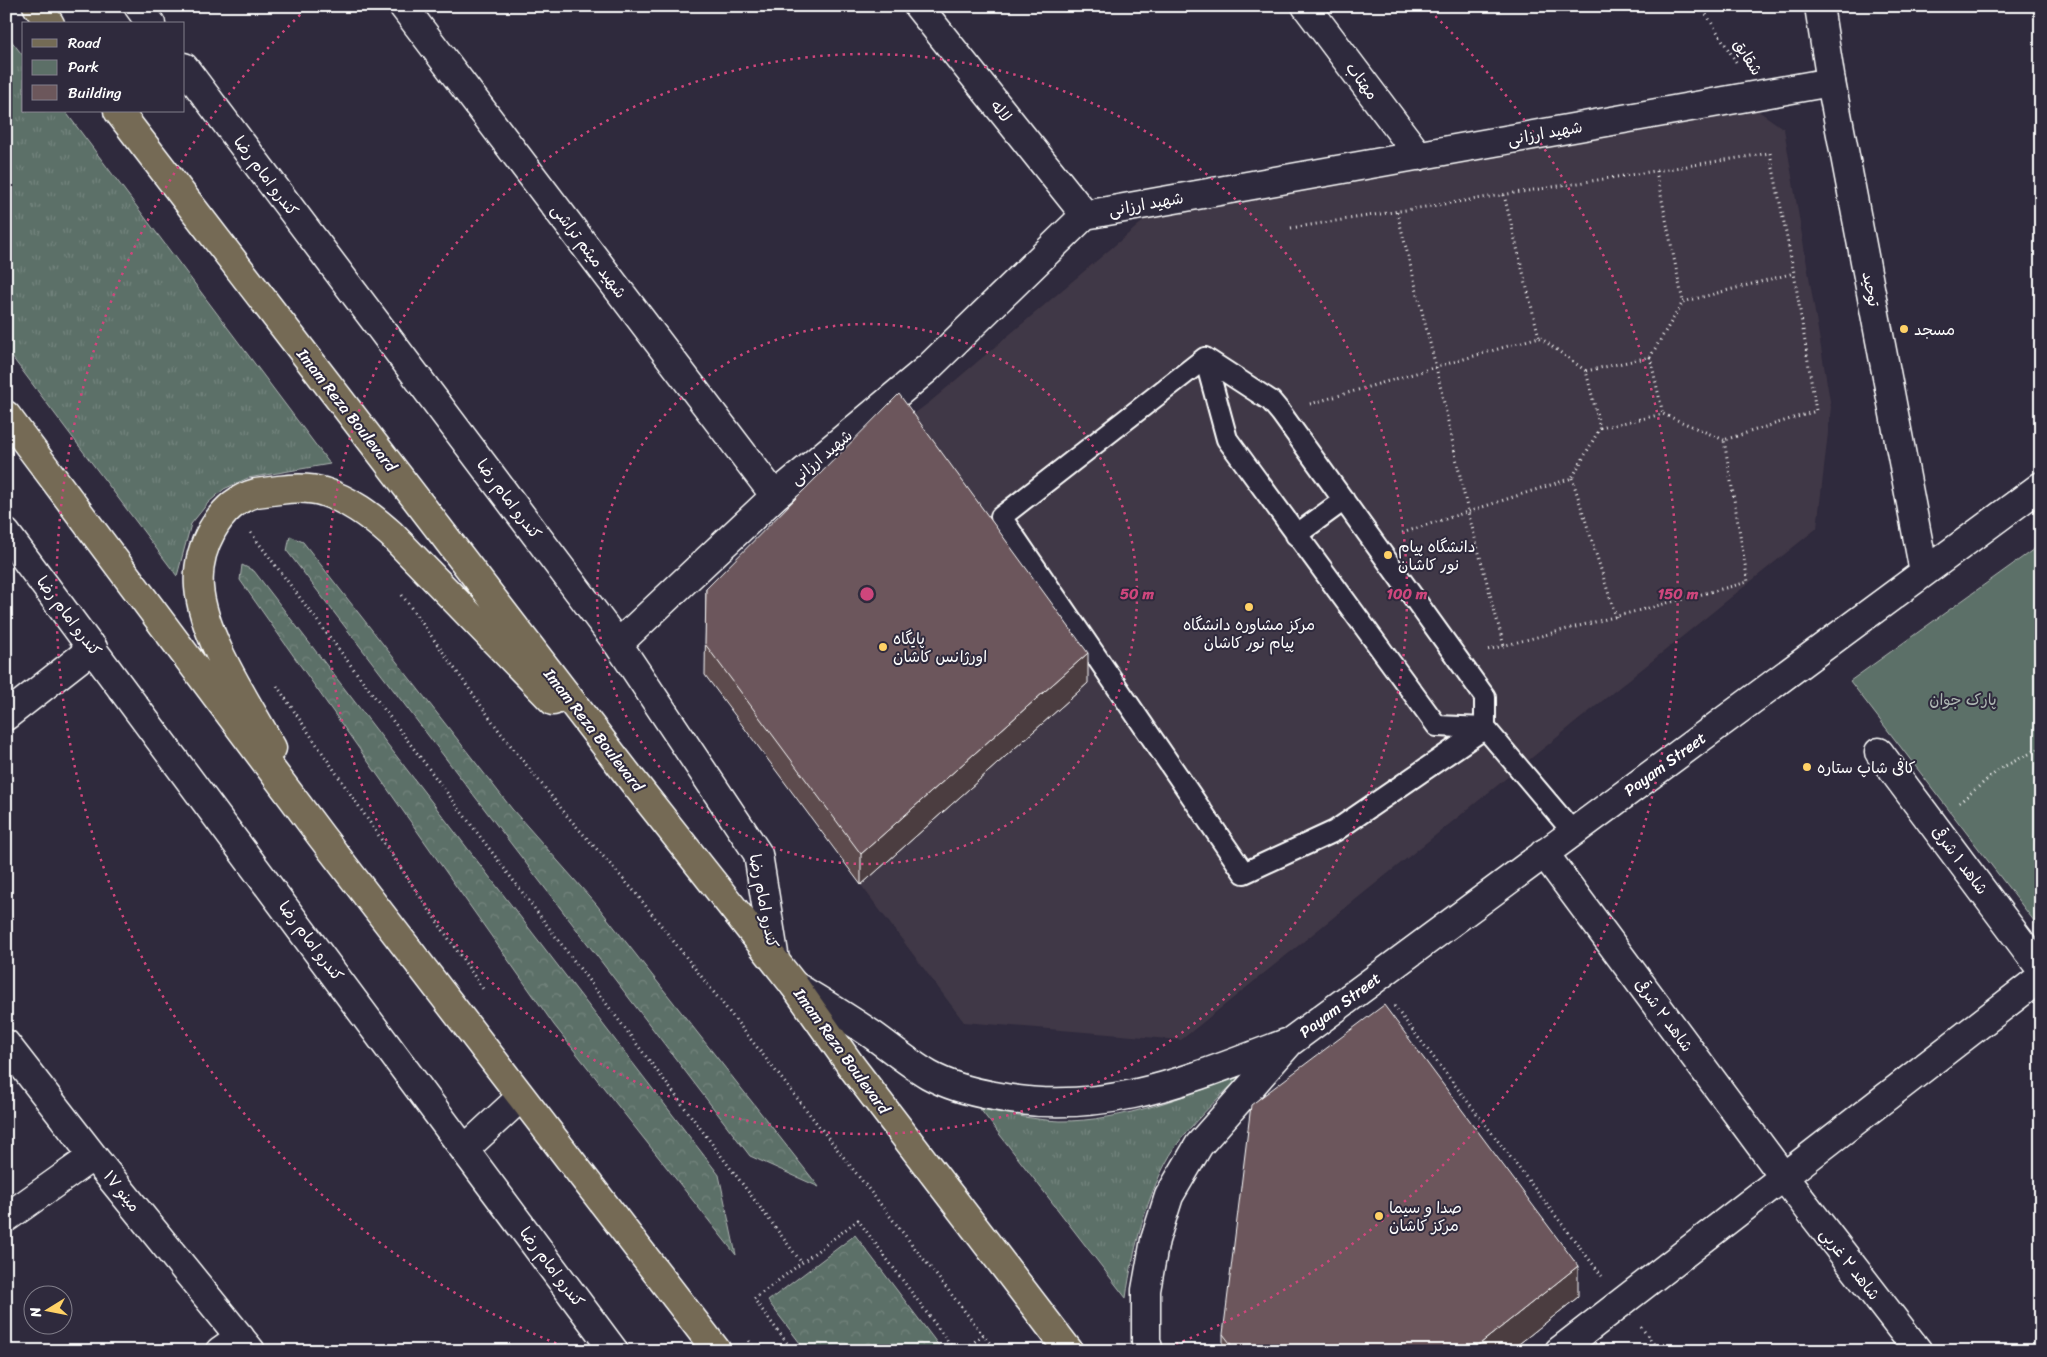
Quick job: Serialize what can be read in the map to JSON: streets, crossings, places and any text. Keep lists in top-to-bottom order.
{
  "streets": {
    "main road": ["Imam Reza Boulevard"],
    "street": [
      "مهتاب",
      "لاله",
      "شهید ارزانی",
      "کندرو امام رضا",
      "شهید میثم تراشی",
      "توحید",
      "Payam Street",
      "شاهد ۱ شرقی",
      "شاهد ۲ شرقی",
      "مینو ۱۷",
      "شاهد ۲ غربی"
    ],
    "path": ["شقایق"]
  },
  "crossings": [
    ["شقایق", "شهید ارزانی"],
    ["مهتاب", "شهید ارزانی"],
    ["لاله", "شهید ارزانی"],
    ["شهید ارزانی", "کندرو امام رضا"],
    ["شهید ارزانی", "شهید میثم تراشی"],
    ["شهید ارزانی", "توحید"],
    ["کندرو امام رضا", "Imam Reza Boulevard"],
    ["توحید", "Payam Street"],
    ["Payam Street", "شاهد ۲ شرقی"],
    ["شاهد ۲ شرقی", "شاهد ۲ غربی"]
  ],
  "parks": ["پارک جوان"],
  "places": [
    "مسجد",
    "دانشگاه پیام نور کاشان",
    "مرکز مشاوره دانشگاه پیام نور کاشان",
    "پایگاه اورژانس کاشان",
    "کافی شاپ ستاره",
    "صدا و سیما مرکز کاشان"
  ],
  "legend": ["Road", "Park", "Building"],
  "north": "left",
  "rings": ["50 m", "100 m", "150 m"]
}
